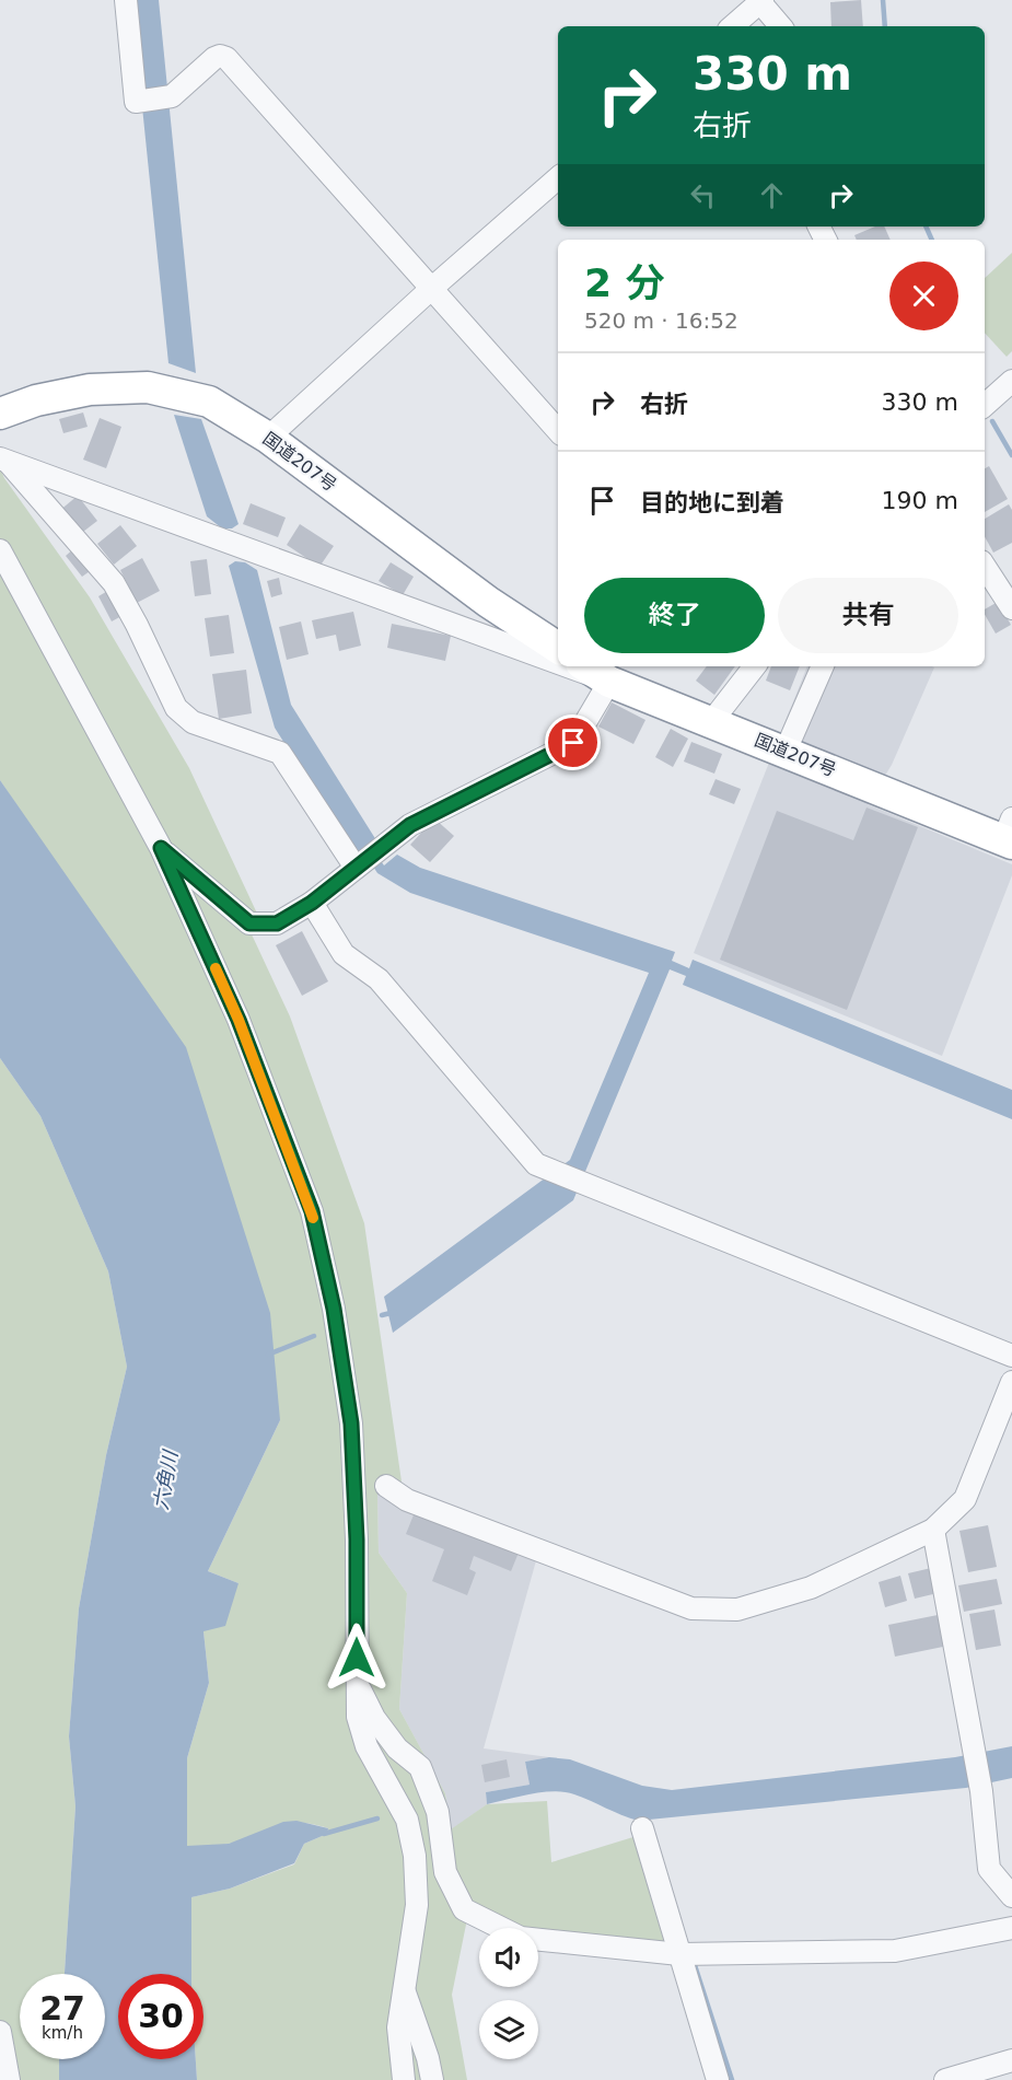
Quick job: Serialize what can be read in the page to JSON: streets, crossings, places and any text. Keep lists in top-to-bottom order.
{
  "streets": {
    "highway": ["国道207号"]
  },
  "water": ["六角川"],
  "page": {
    "turn": ["330 m", "右折"],
    "heading": ["2 分", "520 m · 16:52"],
    "list": [
      {
        "name": "右折",
        "value": "330 m"
      },
      {
        "name": "目的地に到着",
        "value": "190 m"
      }
    ],
    "buttons": ["終了", "共有"],
    "speed": "27 km/h",
    "limit": "30"
  }
}
